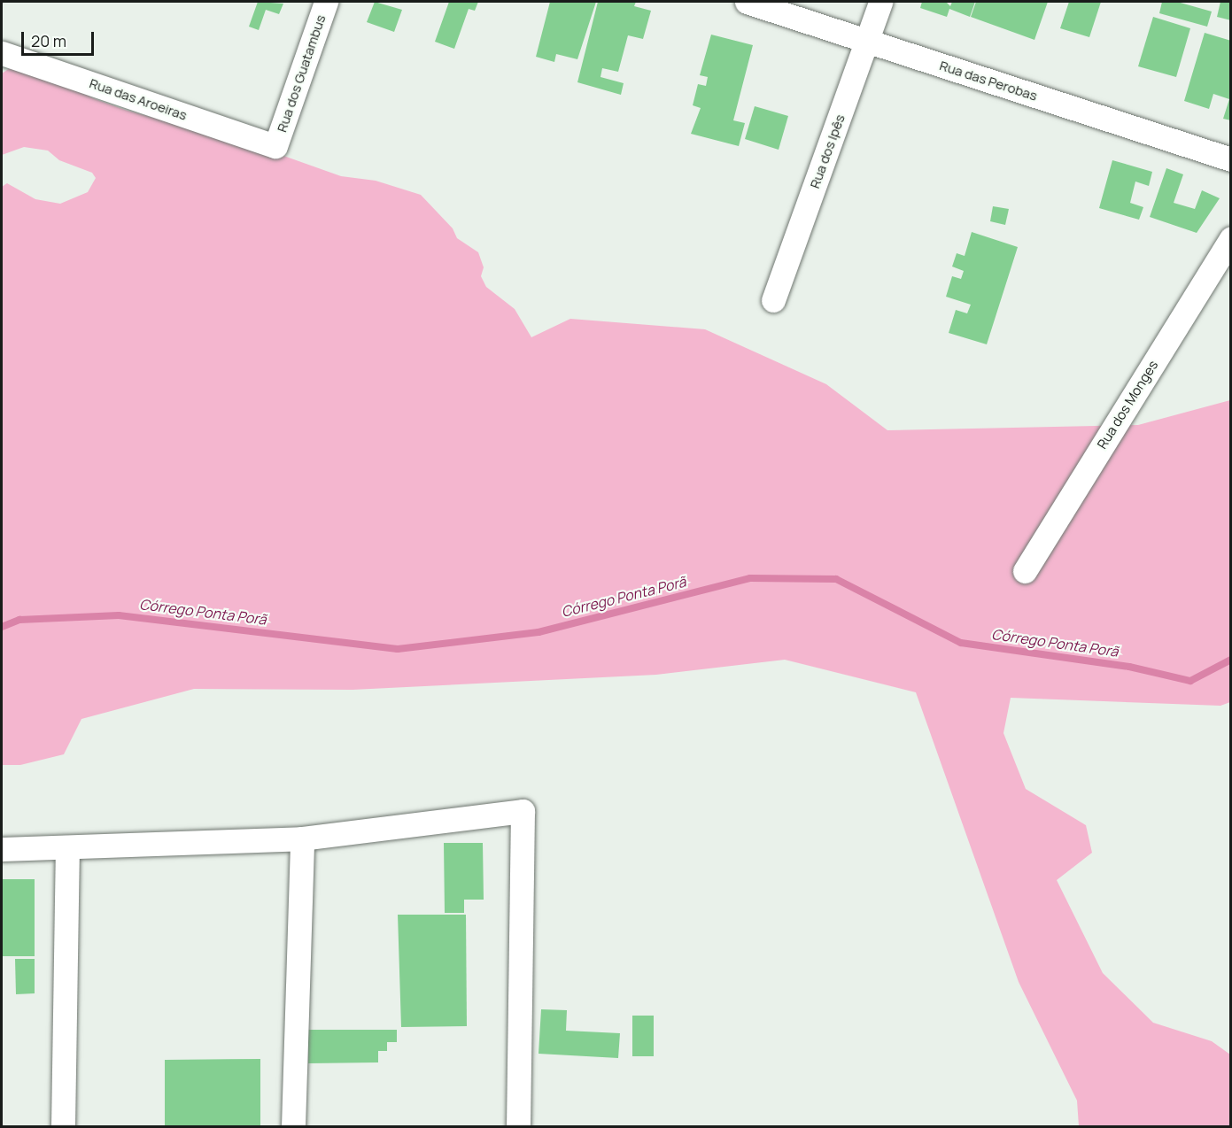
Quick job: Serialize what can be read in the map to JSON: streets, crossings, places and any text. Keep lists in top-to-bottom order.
{
  "streets": {
    "street": [
      "Rua dos Guatambus",
      "Rua das Perobas",
      "Rua das Aroeiras",
      "Rua dos Ipês",
      "Rua dos Monges"
    ]
  },
  "crossings": [
    ["Rua dos Guatambus", "Rua das Aroeiras"],
    ["Rua das Perobas", "Rua dos Ipês"]
  ],
  "water": ["Córrego Ponta Porã"],
  "scale_bar": "20 m"
}
